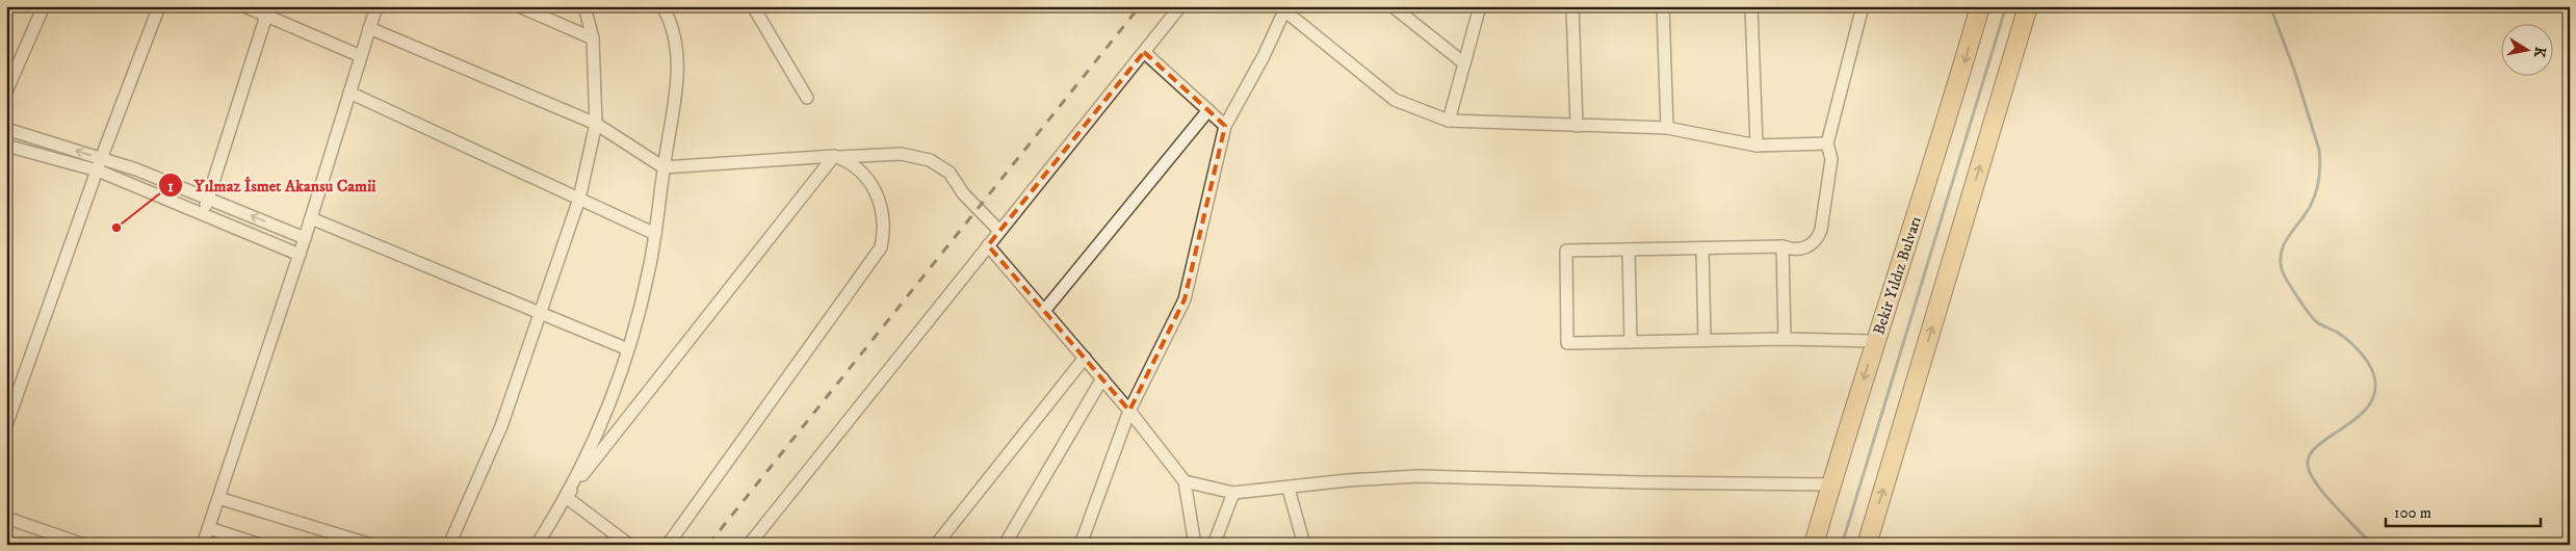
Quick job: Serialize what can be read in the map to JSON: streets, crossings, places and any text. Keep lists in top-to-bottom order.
{
  "streets": {
    "main road": ["Bekir Yıldız Bulvarı"]
  },
  "places": ["Yılmaz İsmet Akansu Camii"],
  "scale_bar": "100 m",
  "north": "right"
}
